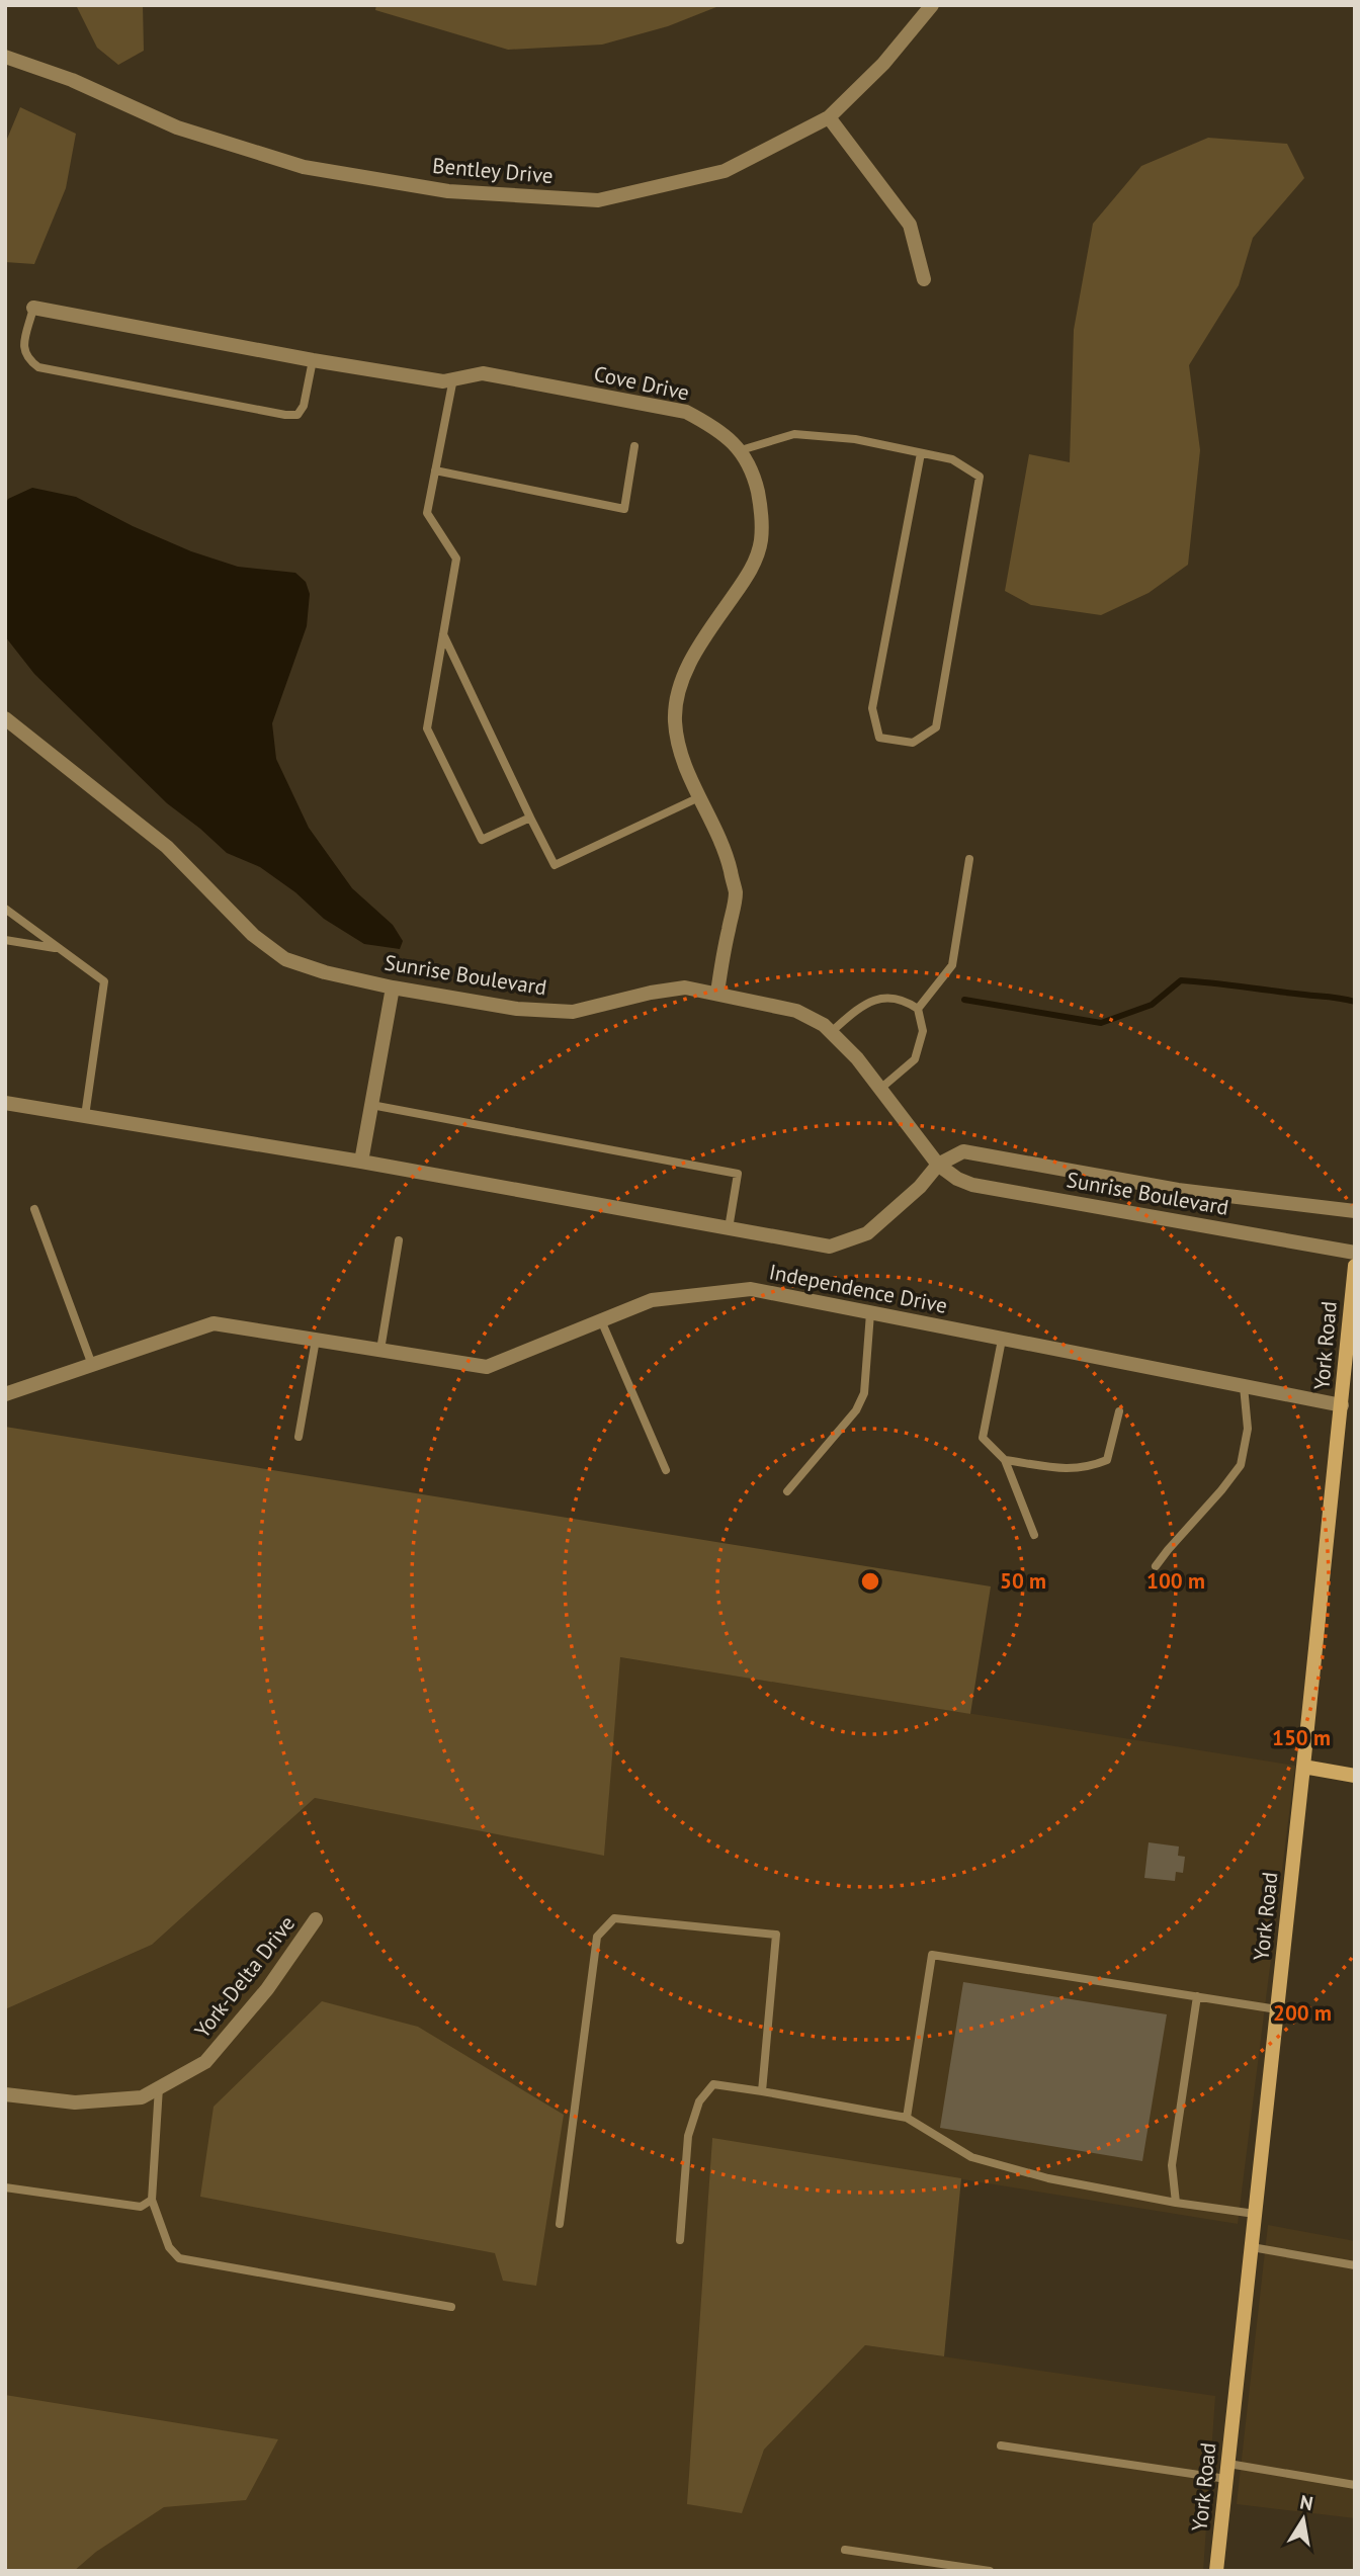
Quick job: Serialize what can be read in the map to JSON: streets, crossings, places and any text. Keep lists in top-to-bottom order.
{
  "streets": {
    "street": [
      "Bentley Drive",
      "Cove Drive",
      "Sunrise Boulevard",
      "Independence Drive",
      "York Road",
      "York-Delta Drive"
    ]
  },
  "crossings": [
    ["Cove Drive", "Sunrise Boulevard"],
    ["Independence Drive", "York Road"]
  ],
  "north": "top",
  "rings": [
    "50 m",
    "100 m",
    "150 m",
    "200 m"
  ]
}
